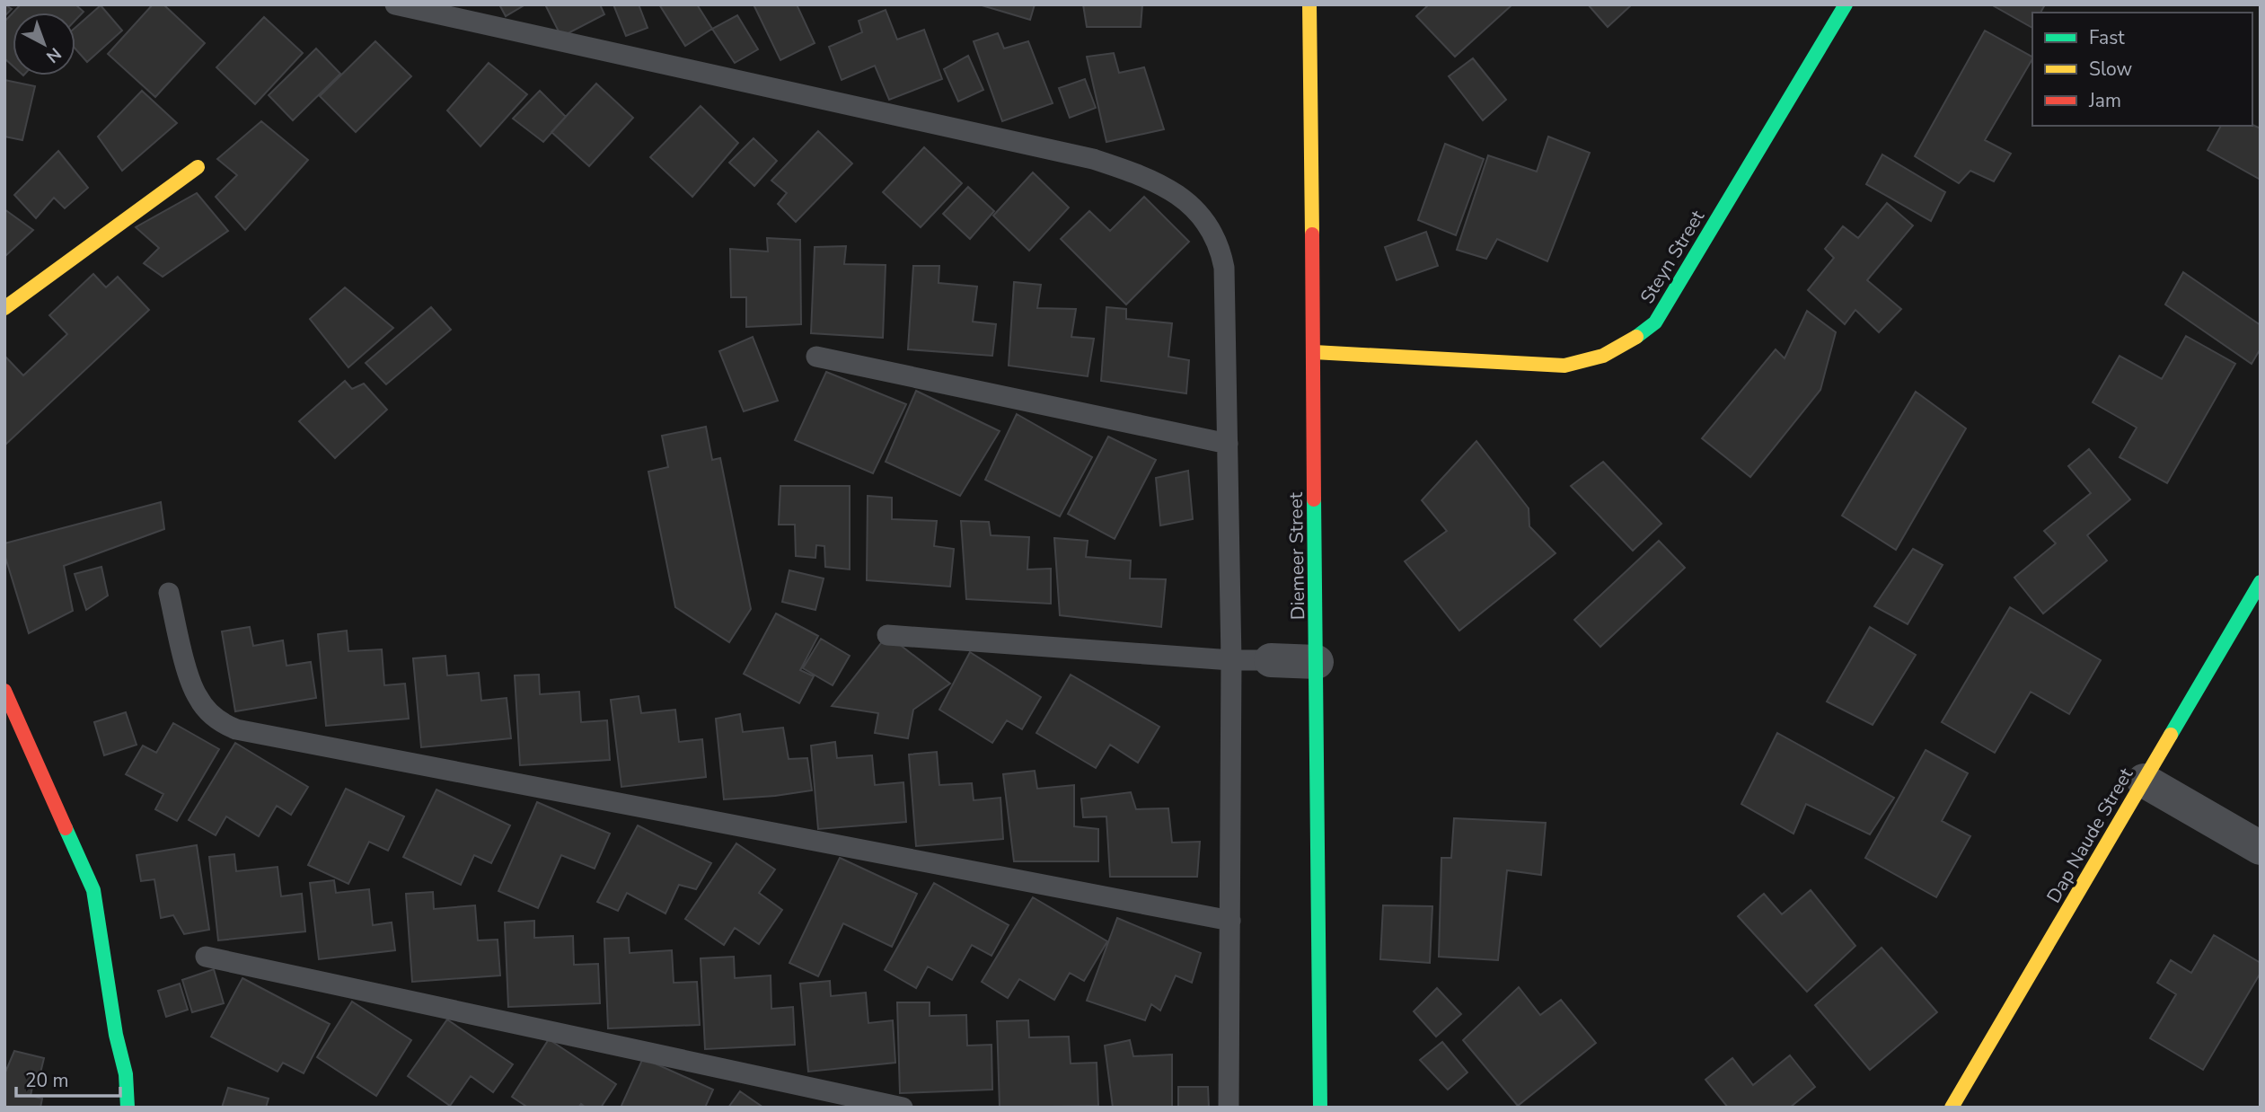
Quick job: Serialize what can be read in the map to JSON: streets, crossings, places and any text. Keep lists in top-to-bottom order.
{
  "streets": {
    "street": ["Steyn Street", "Diemeer Street", "Dap Naude Street"]
  },
  "crossings": [
    ["Steyn Street", "Diemeer Street"]
  ],
  "legend": ["Fast", "Slow", "Jam"],
  "scale_bar": "20 m",
  "north": "bottom right"
}
